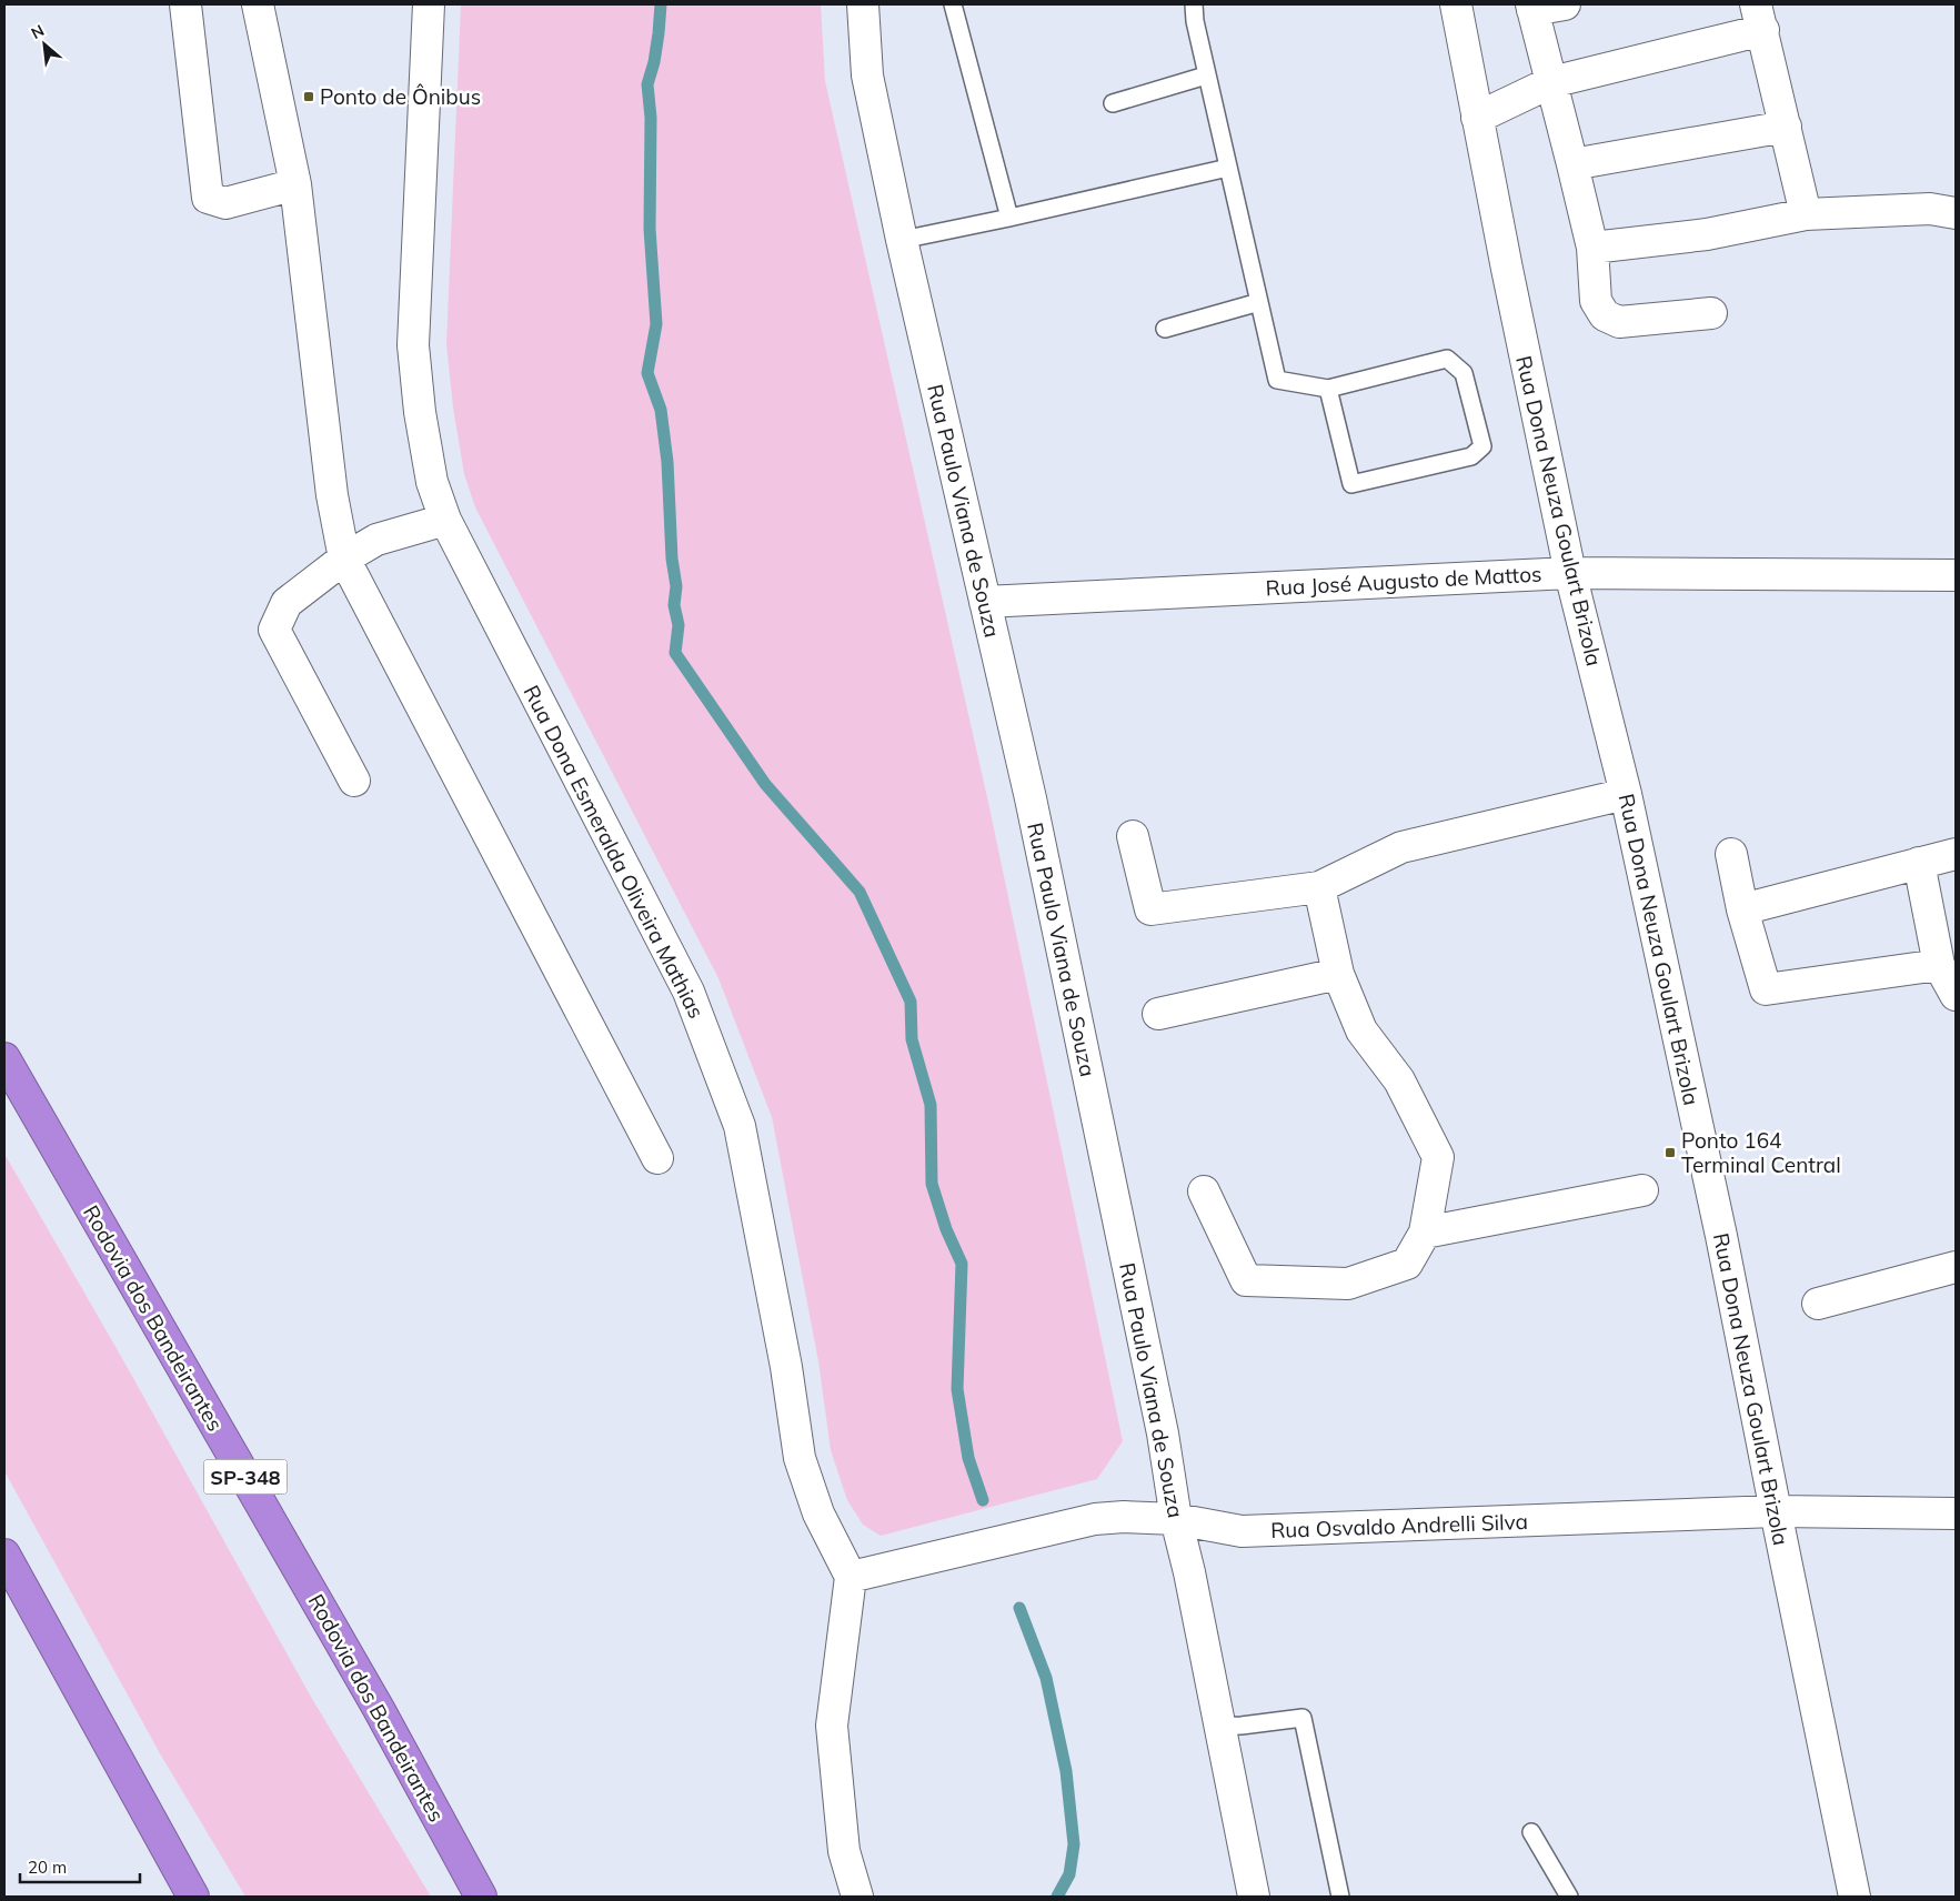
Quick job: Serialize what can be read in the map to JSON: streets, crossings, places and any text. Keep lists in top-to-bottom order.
{
  "streets": {
    "highway": ["Rodovia dos Bandeirantes", "SP-348"],
    "street": [
      "Rua Paulo Viana de Souza",
      "Rua Dona Neuza Goulart Brizola",
      "Rua José Augusto de Mattos",
      "Rua Dona Esmeralda Oliveira Mathias",
      "Rua Osvaldo Andrelli Silva"
    ]
  },
  "crossings": [
    ["Rua Paulo Viana de Souza", "Rua José Augusto de Mattos"],
    ["Rua Paulo Viana de Souza", "Rua Osvaldo Andrelli Silva"],
    ["Rua Dona Neuza Goulart Brizola", "Rua José Augusto de Mattos"],
    ["Rua Dona Neuza Goulart Brizola", "Rua Osvaldo Andrelli Silva"],
    ["Rua Dona Esmeralda Oliveira Mathias", "Rua Osvaldo Andrelli Silva"]
  ],
  "places": {
    "transit": ["Ponto de Ônibus", "Ponto 164 Terminal Central"]
  },
  "scale_bar": "20 m",
  "north": "top left"
}
